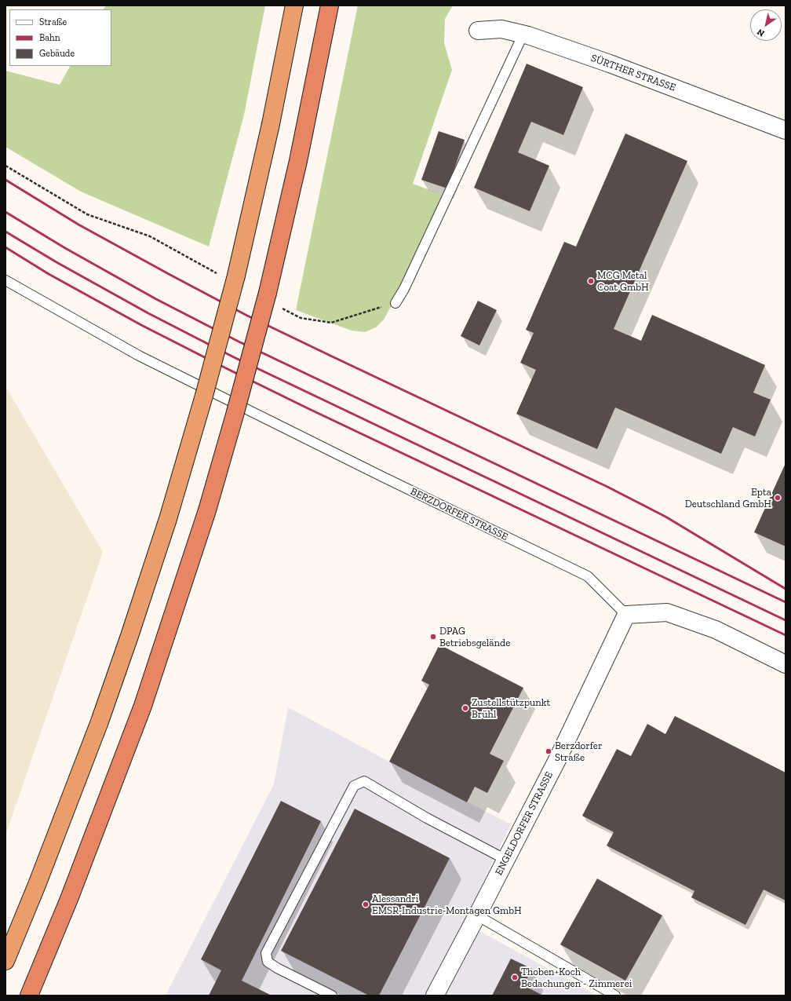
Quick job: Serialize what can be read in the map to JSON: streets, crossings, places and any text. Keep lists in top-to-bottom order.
{
  "streets": {
    "street": ["SÜRTHER STRASSE", "ENGELDORFER STRASSE"],
    "lane": ["BERZDORFER STRASSE"]
  },
  "crossings": [
    ["BERZDORFER STRASSE", "ENGELDORFER STRASSE"]
  ],
  "places": [
    "MCG Metal Coat GmbH",
    "Epta Deutschland GmbH",
    "DPAG Betriebsgelände",
    "Zustellstützpunkt Brühl",
    "Berzdorfer Straße",
    "Alessandri EMSR-Industrie-Montagen GmbH",
    "Thoben+Koch Bedachungen - Zimmerei"
  ],
  "legend": ["Straße", "Bahn", "Gebäude"],
  "north": "bottom left"
}
